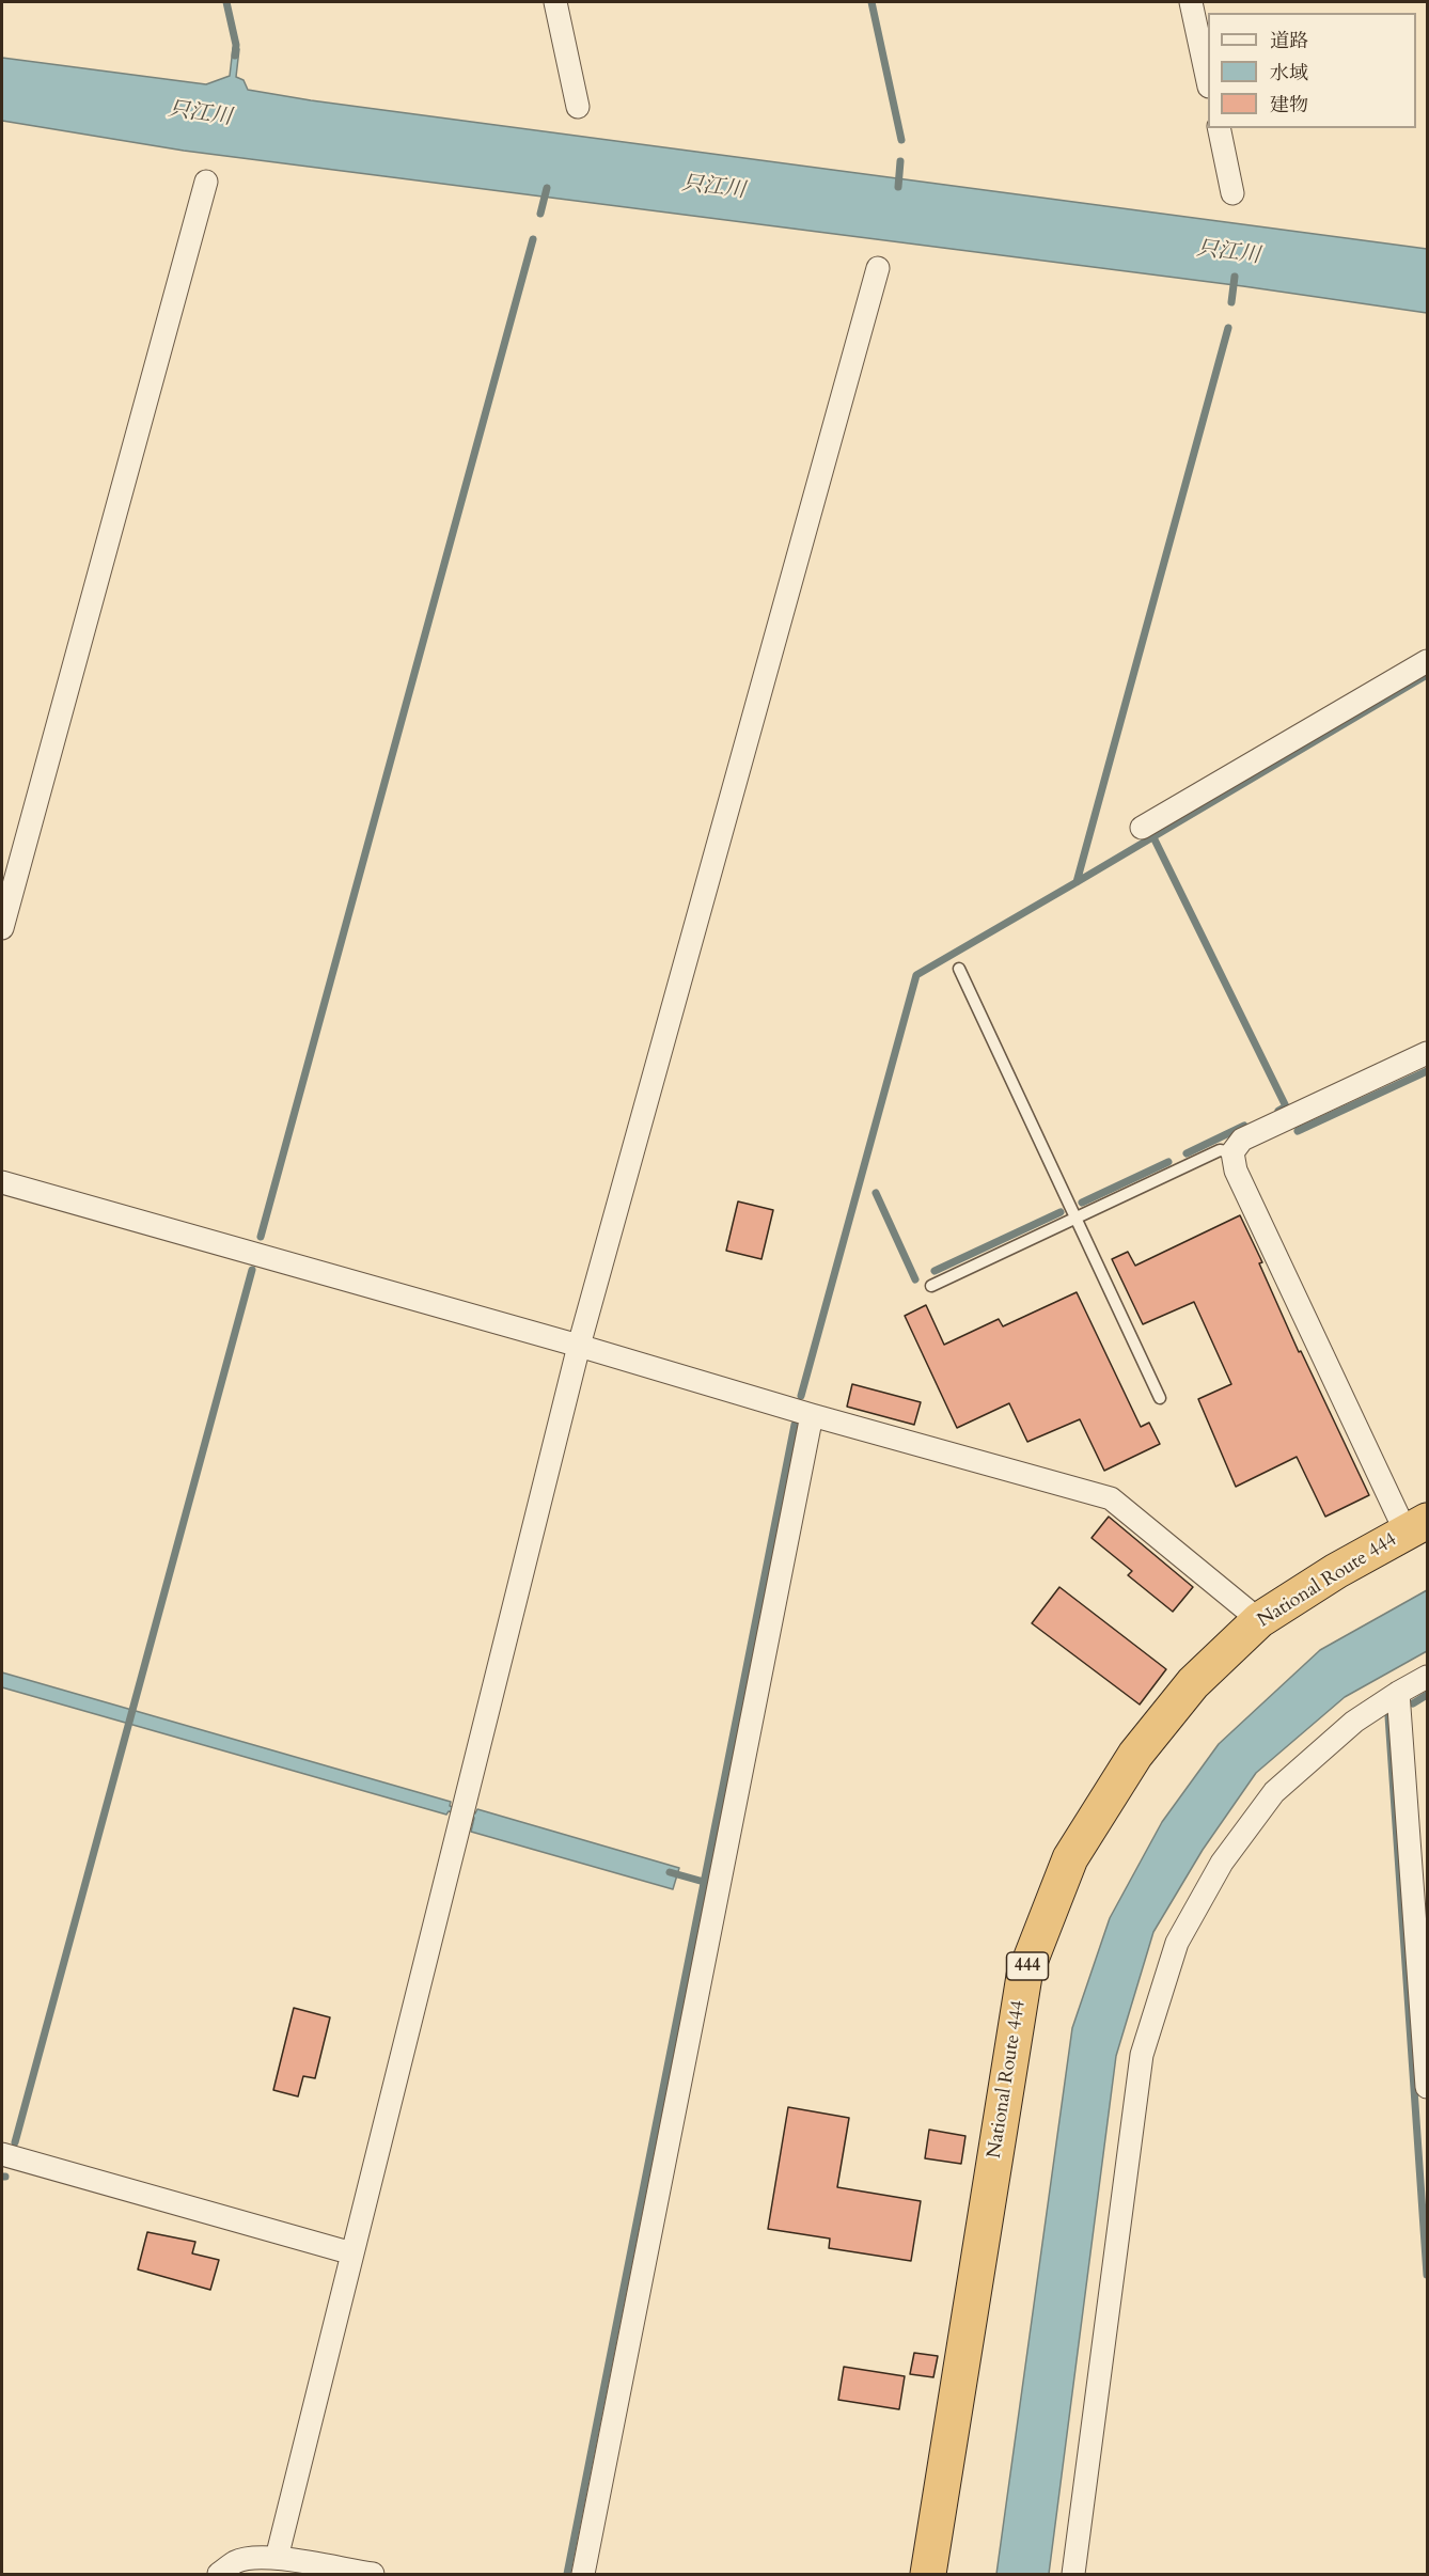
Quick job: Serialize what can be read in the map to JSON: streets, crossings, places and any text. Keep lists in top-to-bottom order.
{
  "streets": {
    "highway": ["National Route 444", "444"]
  },
  "water": ["只江川"],
  "legend": ["道路", "水域", "建物"]
}
